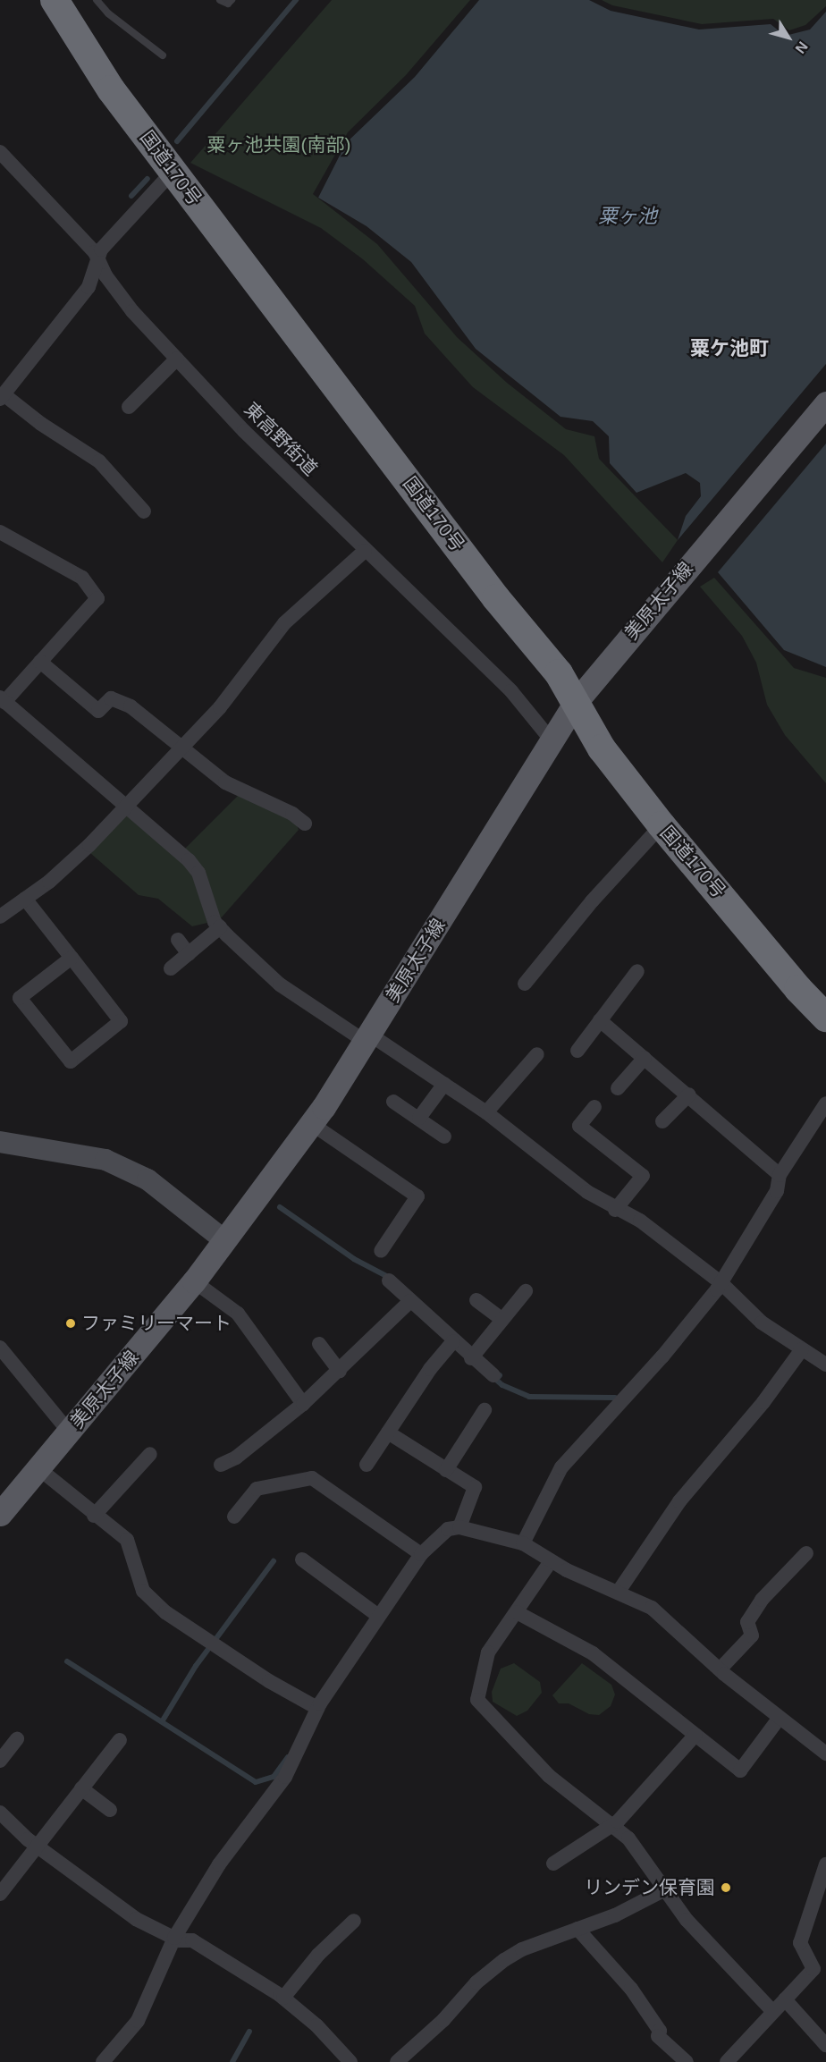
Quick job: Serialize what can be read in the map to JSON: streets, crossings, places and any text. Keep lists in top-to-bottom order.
{
  "streets": {
    "highway": ["国道170号"],
    "main road": ["美原太子線"],
    "street": ["東高野街道"]
  },
  "crossings": [
    ["国道170号", "美原太子線"],
    ["東高野街道", "美原太子線"]
  ],
  "districts": ["粟ケ池町"],
  "water": ["粟ヶ池"],
  "parks": ["粟ヶ池共園(南部)"],
  "places": ["ファミリーマート", "リンデン保育園"],
  "north": "bottom right"
}
